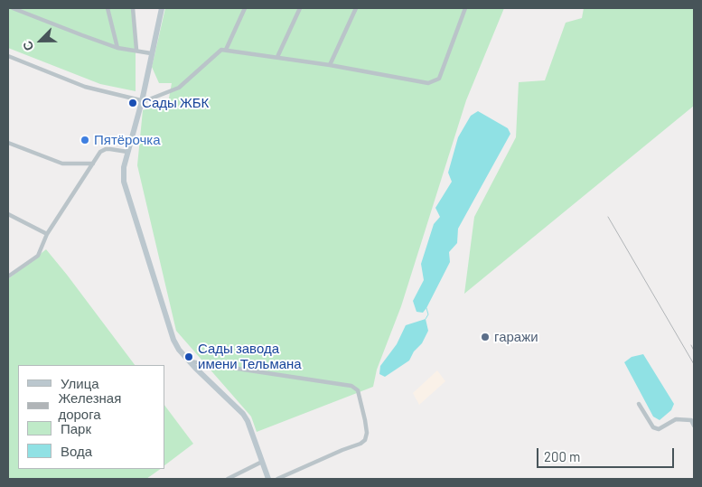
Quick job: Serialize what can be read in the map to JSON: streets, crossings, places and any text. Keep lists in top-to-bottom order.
{
  "places": [
    "Сады ЖБК",
    "Пятёрочка",
    "гаражи",
    "Сады завода имени Тельмана"
  ],
  "legend": [
    "Улица",
    "Железная дорога",
    "Парк",
    "Вода"
  ],
  "scale_bar": "200 m",
  "north": "bottom left"
}
